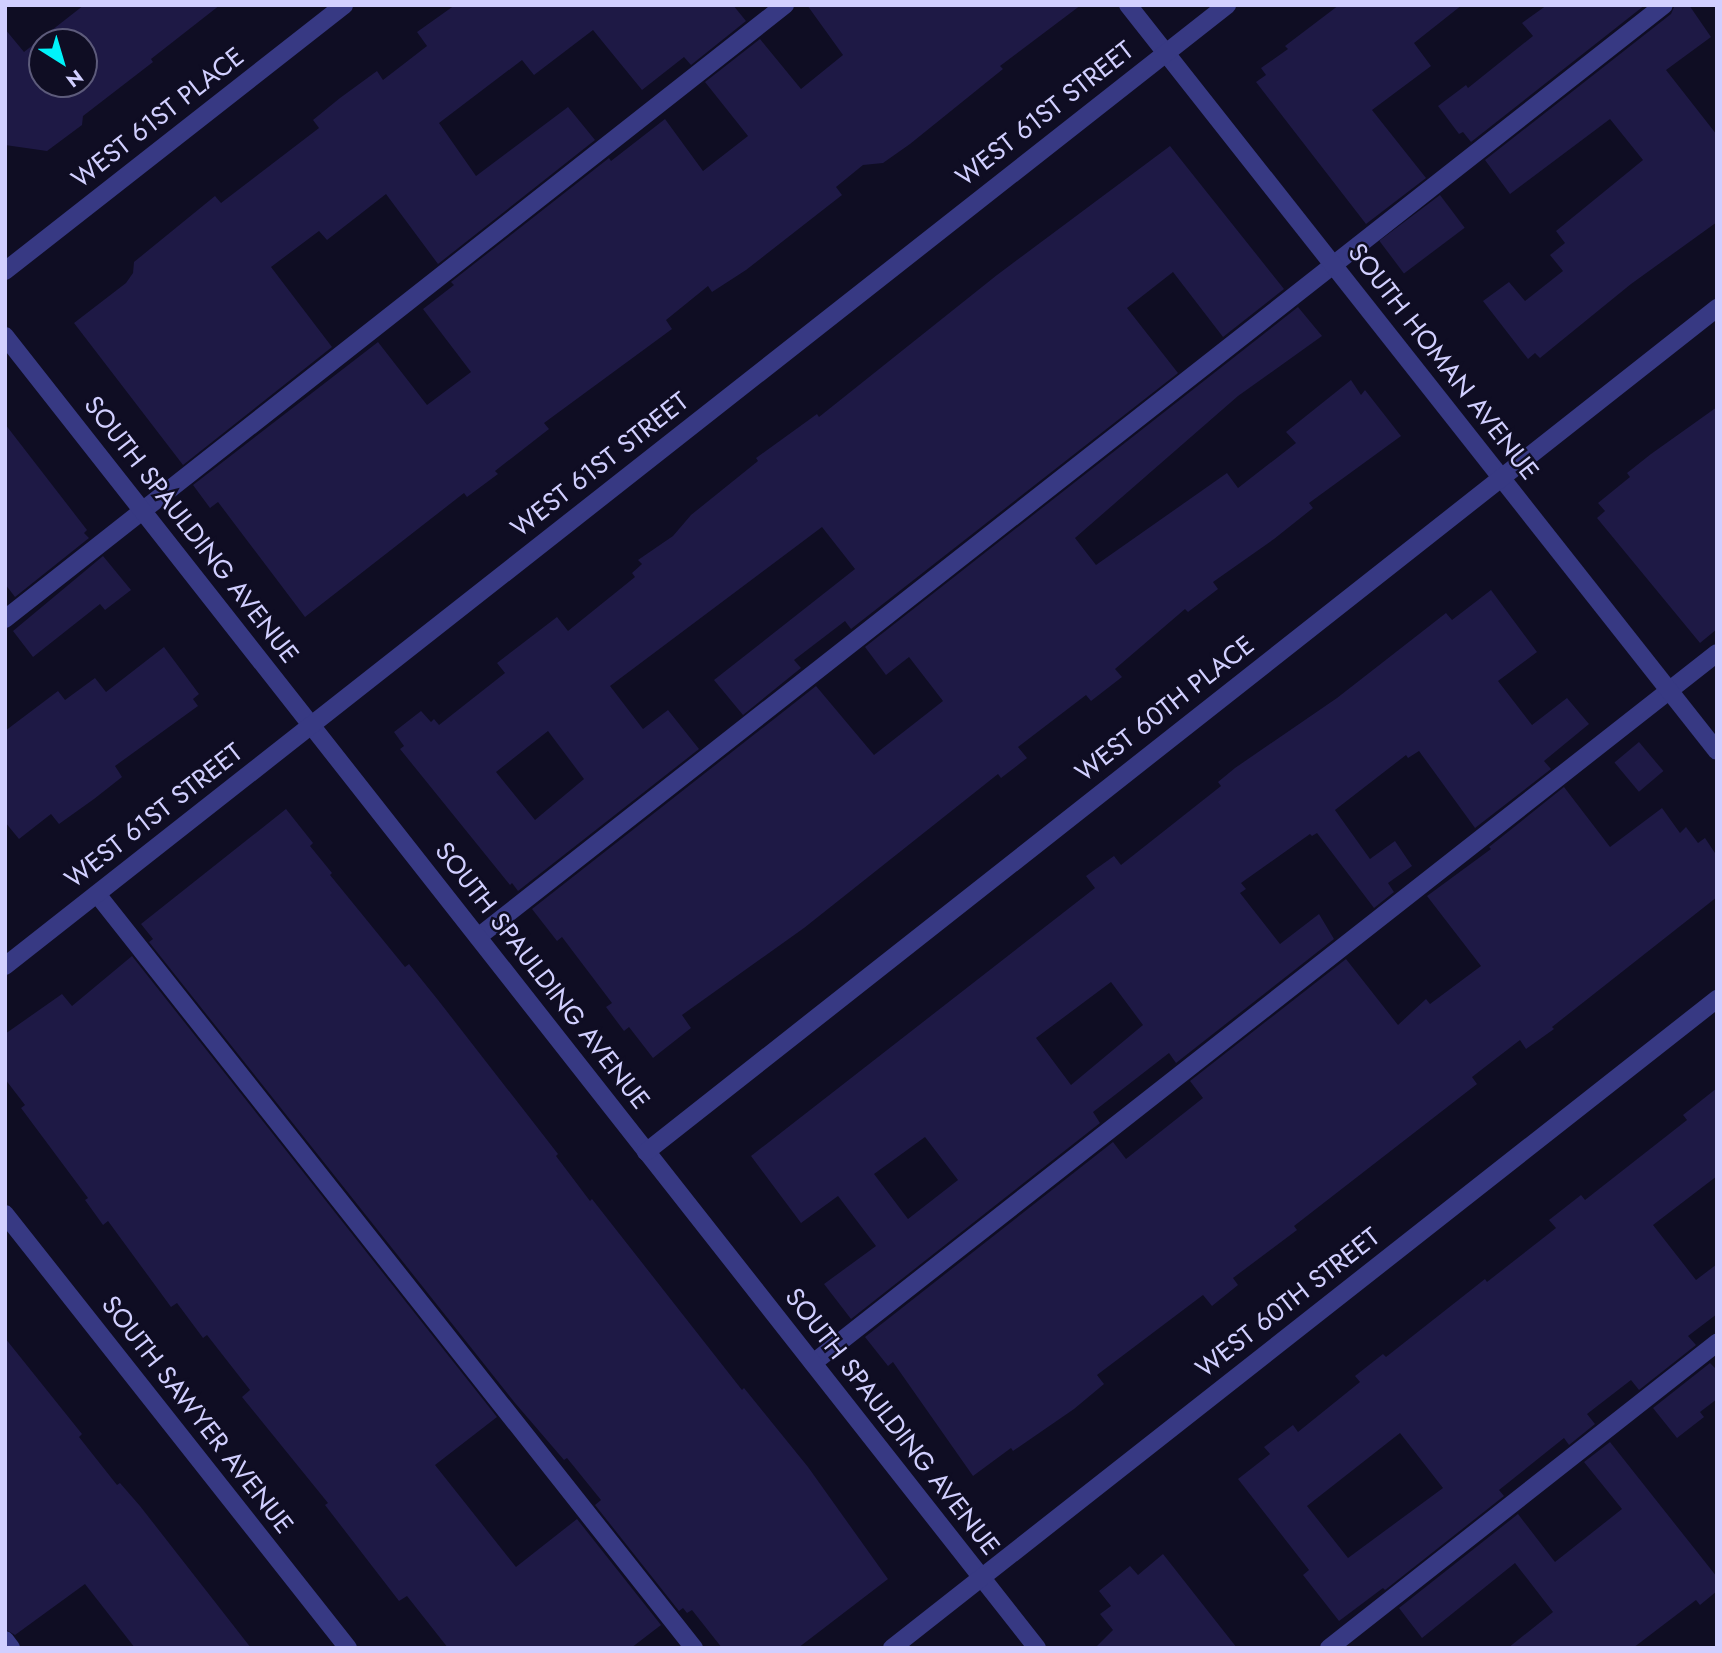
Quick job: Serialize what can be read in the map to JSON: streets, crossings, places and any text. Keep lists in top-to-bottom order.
{
  "streets": {
    "street": [
      "WEST 61ST STREET",
      "WEST 61ST PLACE",
      "SOUTH HOMAN AVENUE",
      "SOUTH SPAULDING AVENUE",
      "WEST 60TH PLACE",
      "WEST 60TH STREET",
      "SOUTH SAWYER AVENUE"
    ]
  },
  "crossings": [
    ["WEST 61ST STREET", "SOUTH HOMAN AVENUE"],
    ["WEST 61ST STREET", "SOUTH SPAULDING AVENUE"],
    ["SOUTH HOMAN AVENUE", "WEST 60TH PLACE"],
    ["SOUTH SPAULDING AVENUE", "WEST 60TH PLACE"],
    ["SOUTH SPAULDING AVENUE", "WEST 60TH STREET"]
  ],
  "north": "bottom right"
}
